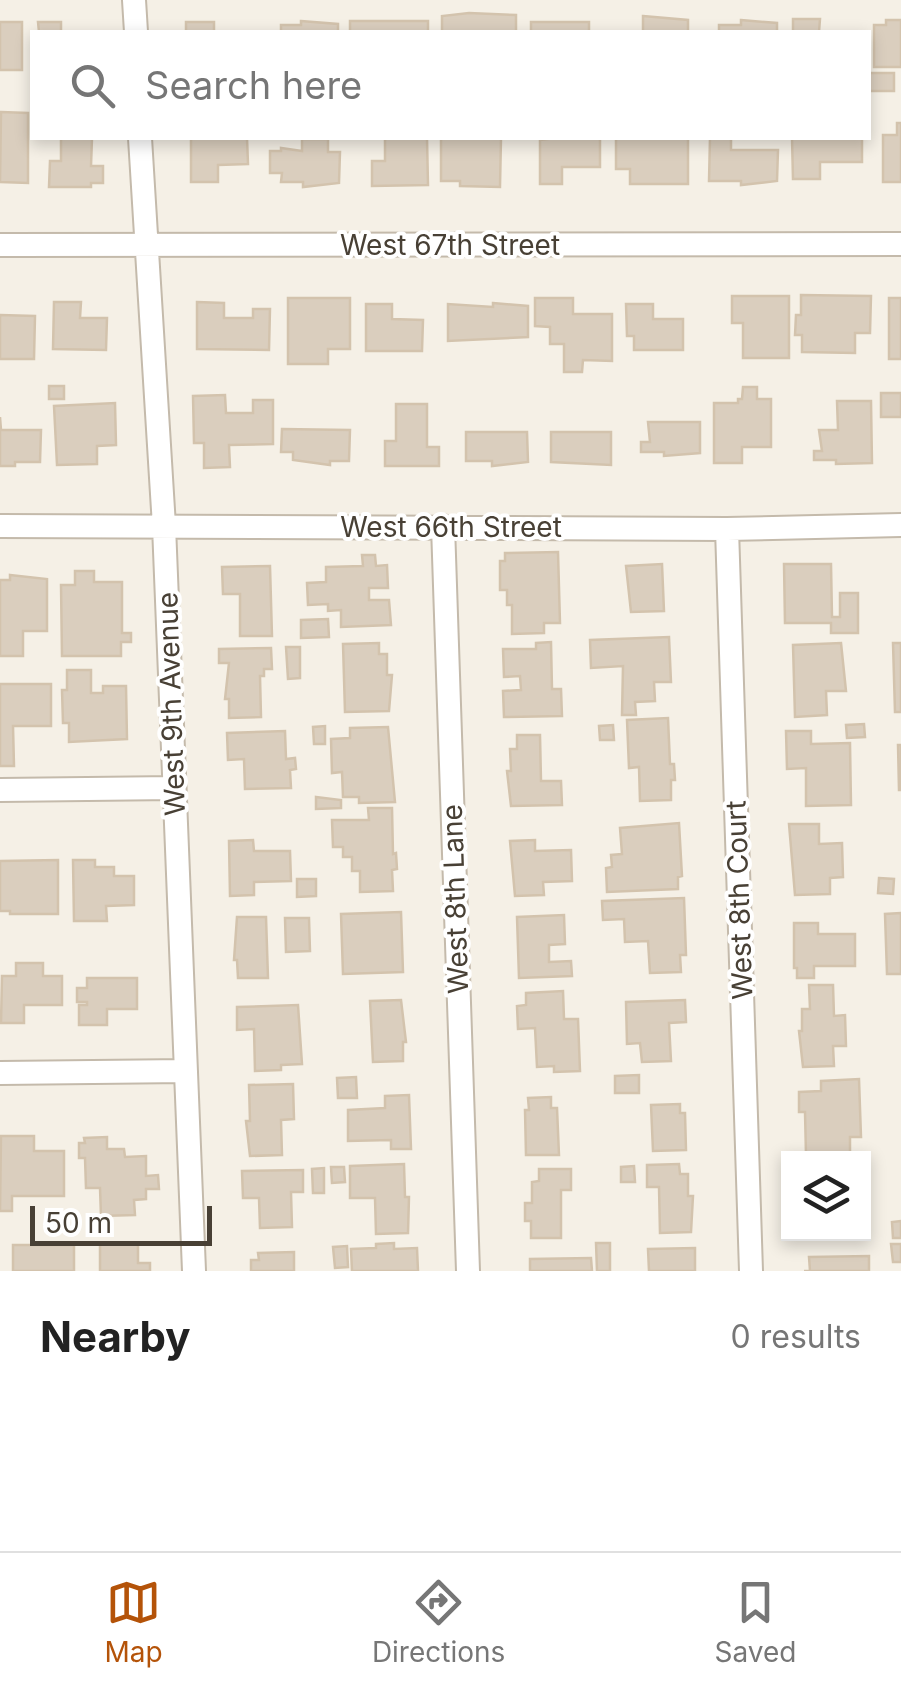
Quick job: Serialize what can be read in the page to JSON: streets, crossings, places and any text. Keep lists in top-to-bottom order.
{
  "streets": {
    "street": [
      "West 67th Street",
      "West 66th Street",
      "West 9th Avenue",
      "West 8th Lane",
      "West 8th Court"
    ]
  },
  "crossings": [
    ["West 67th Street", "West 9th Avenue"],
    ["West 66th Street", "West 9th Avenue"],
    ["West 66th Street", "West 8th Lane"],
    ["West 66th Street", "West 8th Court"]
  ],
  "scale_bar": "50 m",
  "page": {
    "search": "Search here",
    "scale": "50 m",
    "heading": ["Nearby", "0 results"],
    "nav": ["Map", "Directions", "Saved"]
  }
}
